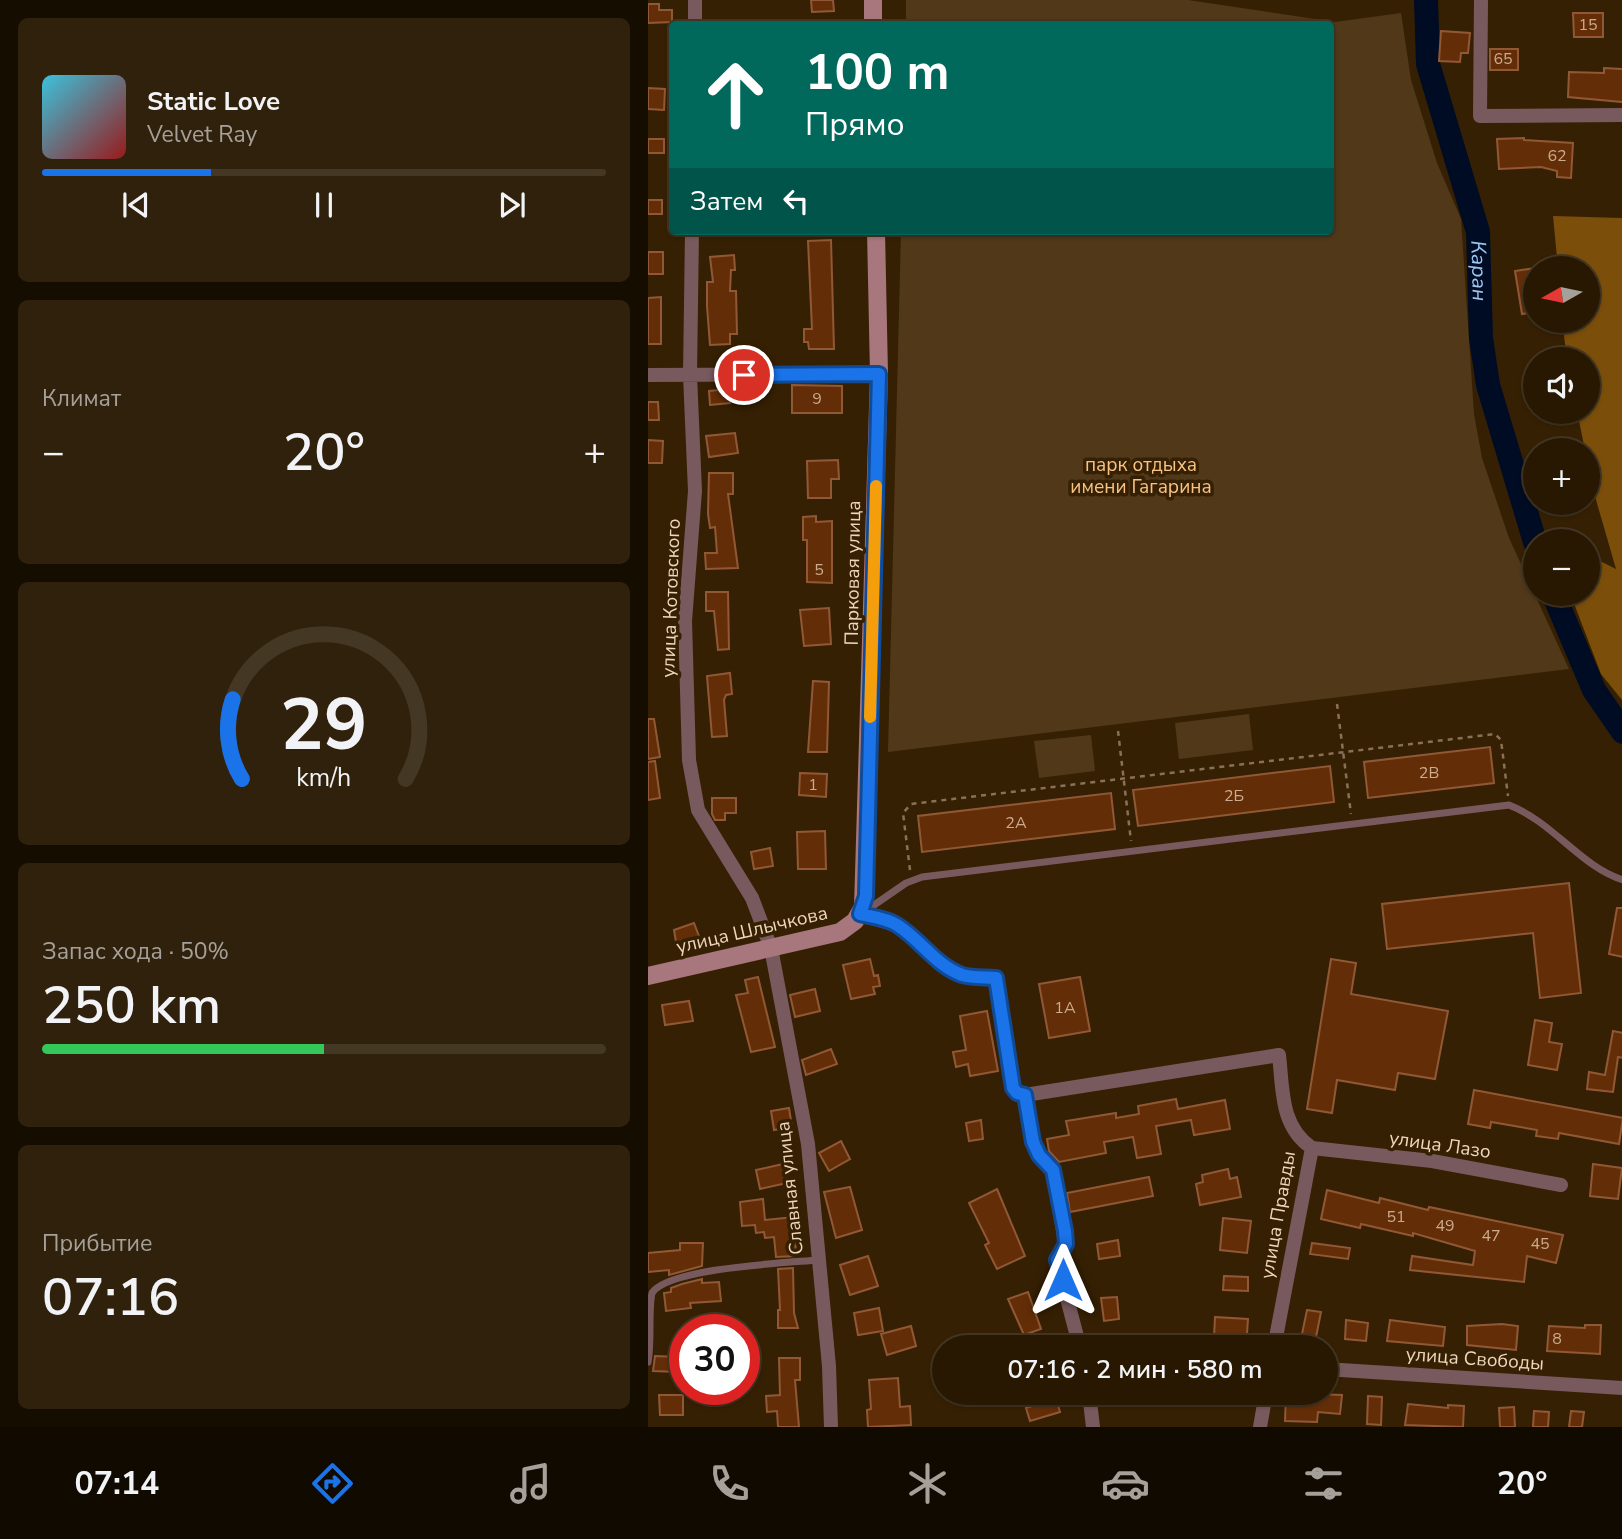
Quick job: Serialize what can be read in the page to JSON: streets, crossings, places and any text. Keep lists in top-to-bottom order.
{
  "streets": {
    "street": [
      "Парковая улица",
      "улица Котовского",
      "улица Шлычкова",
      "улица Лазо",
      "Славная улица",
      "улица Правды",
      "улица Свободы"
    ]
  },
  "crossings": [
    ["Парковая улица", "улица Шлычкова"],
    ["улица Котовского", "улица Шлычкова"],
    ["улица Котовского", "Славная улица"],
    ["улица Шлычкова", "Славная улица"],
    ["улица Лазо", "улица Правды"]
  ],
  "water": ["Каран"],
  "parks": ["парк отдыха имени Гагарина"],
  "house_numbers": [
    "15",
    "65",
    "62",
    "9",
    "5",
    "2В",
    "1",
    "2Б",
    "2А",
    "1А",
    "51",
    "49",
    "47",
    "45",
    "8"
  ],
  "north": "left",
  "page": {
    "turn": ["100 m", "Прямо"],
    "song": ["Static Love", "Velvet Ray"],
    "then": "Затем",
    "map_buttons": ["+", "−"],
    "tile": [
      "Климат",
      ["Запас хода · 50%", "250 km"],
      ["Прибытие", "07:16"]
    ],
    "heat": ["−", "20°", "+"],
    "limit": "30",
    "trip": "07:16 · 2 мин · 580 m",
    "tabs": ["07:14", "20°"],
    "gauge": ["29", "km/h"]
  }
}
